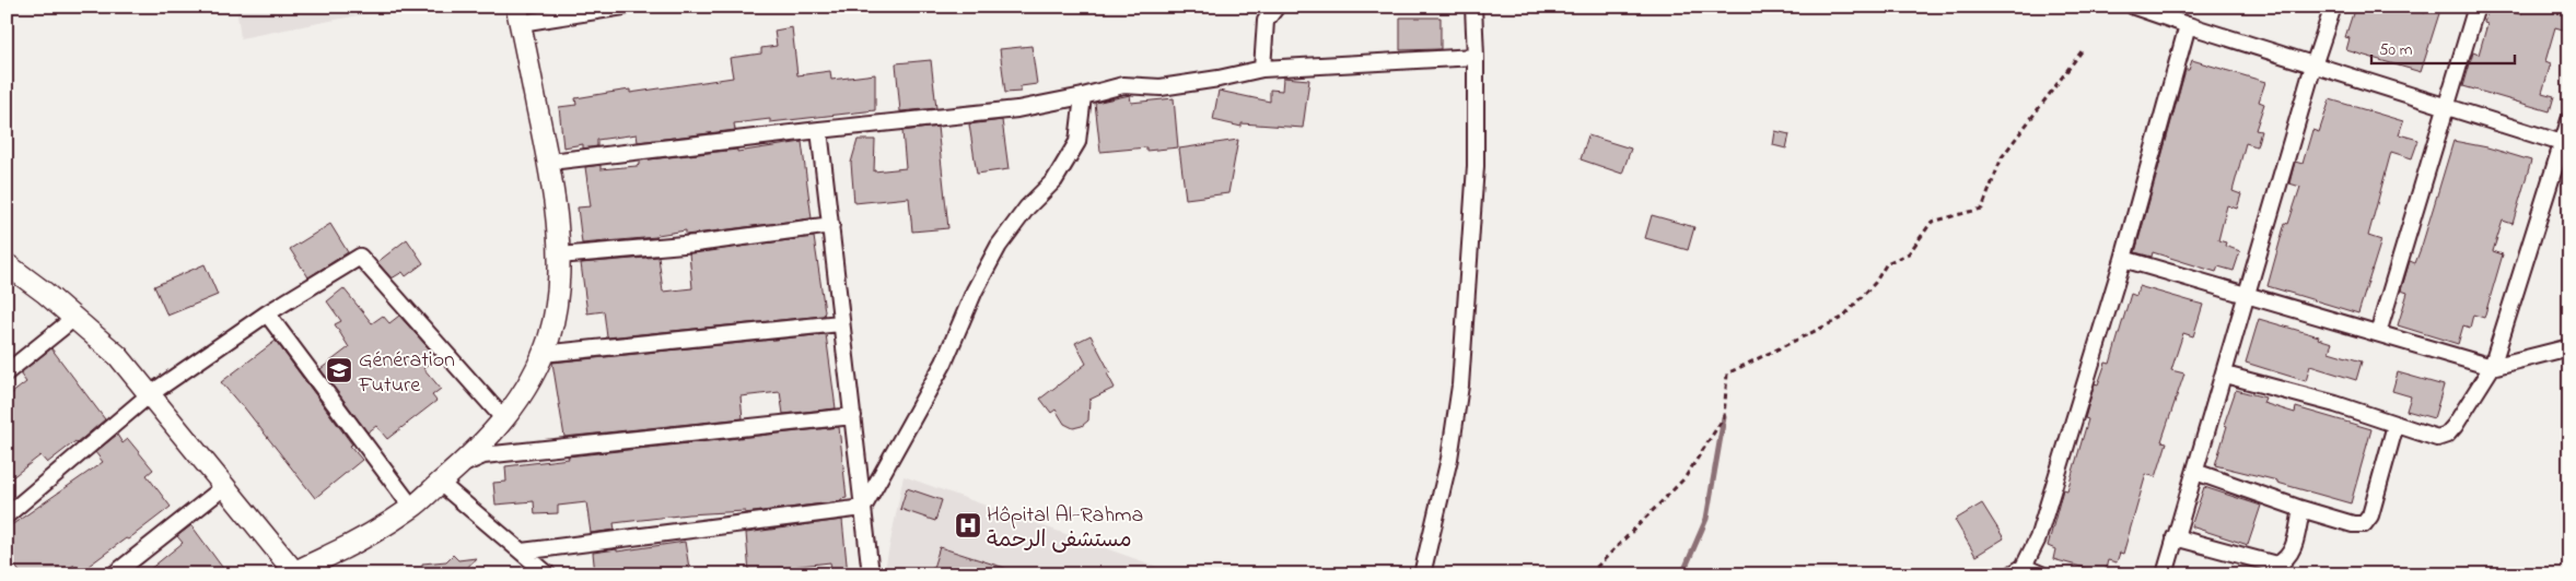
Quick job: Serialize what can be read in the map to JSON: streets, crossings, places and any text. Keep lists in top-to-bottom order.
{
  "places": {
    "school or university": ["Génération Future"],
    "hospital": ["Hôpital Al-Rahma مستشفى الرحمة"]
  },
  "scale_bar": "50 m"
}
